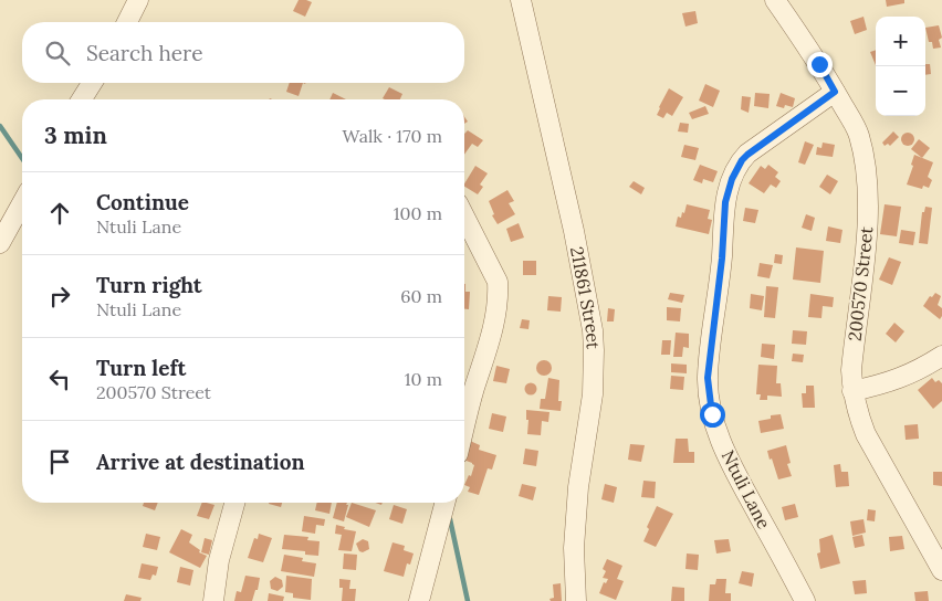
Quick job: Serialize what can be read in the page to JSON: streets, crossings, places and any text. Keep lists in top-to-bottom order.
{
  "streets": {
    "street": ["200570 Street", "211861 Street", "Ntuli Lane"]
  },
  "crossings": [
    ["200570 Street", "Ntuli Lane"]
  ],
  "page": {
    "map_buttons": ["+", "−"],
    "search": "Search here",
    "heading": ["3 min", "Walk · 170 m"],
    "list": [
      ["Continue", "Ntuli Lane", "100 m"],
      ["Turn right", "Ntuli Lane", "60 m"],
      ["Turn left", "200570 Street", "10 m"],
      "Arrive at destination"
    ]
  }
}
